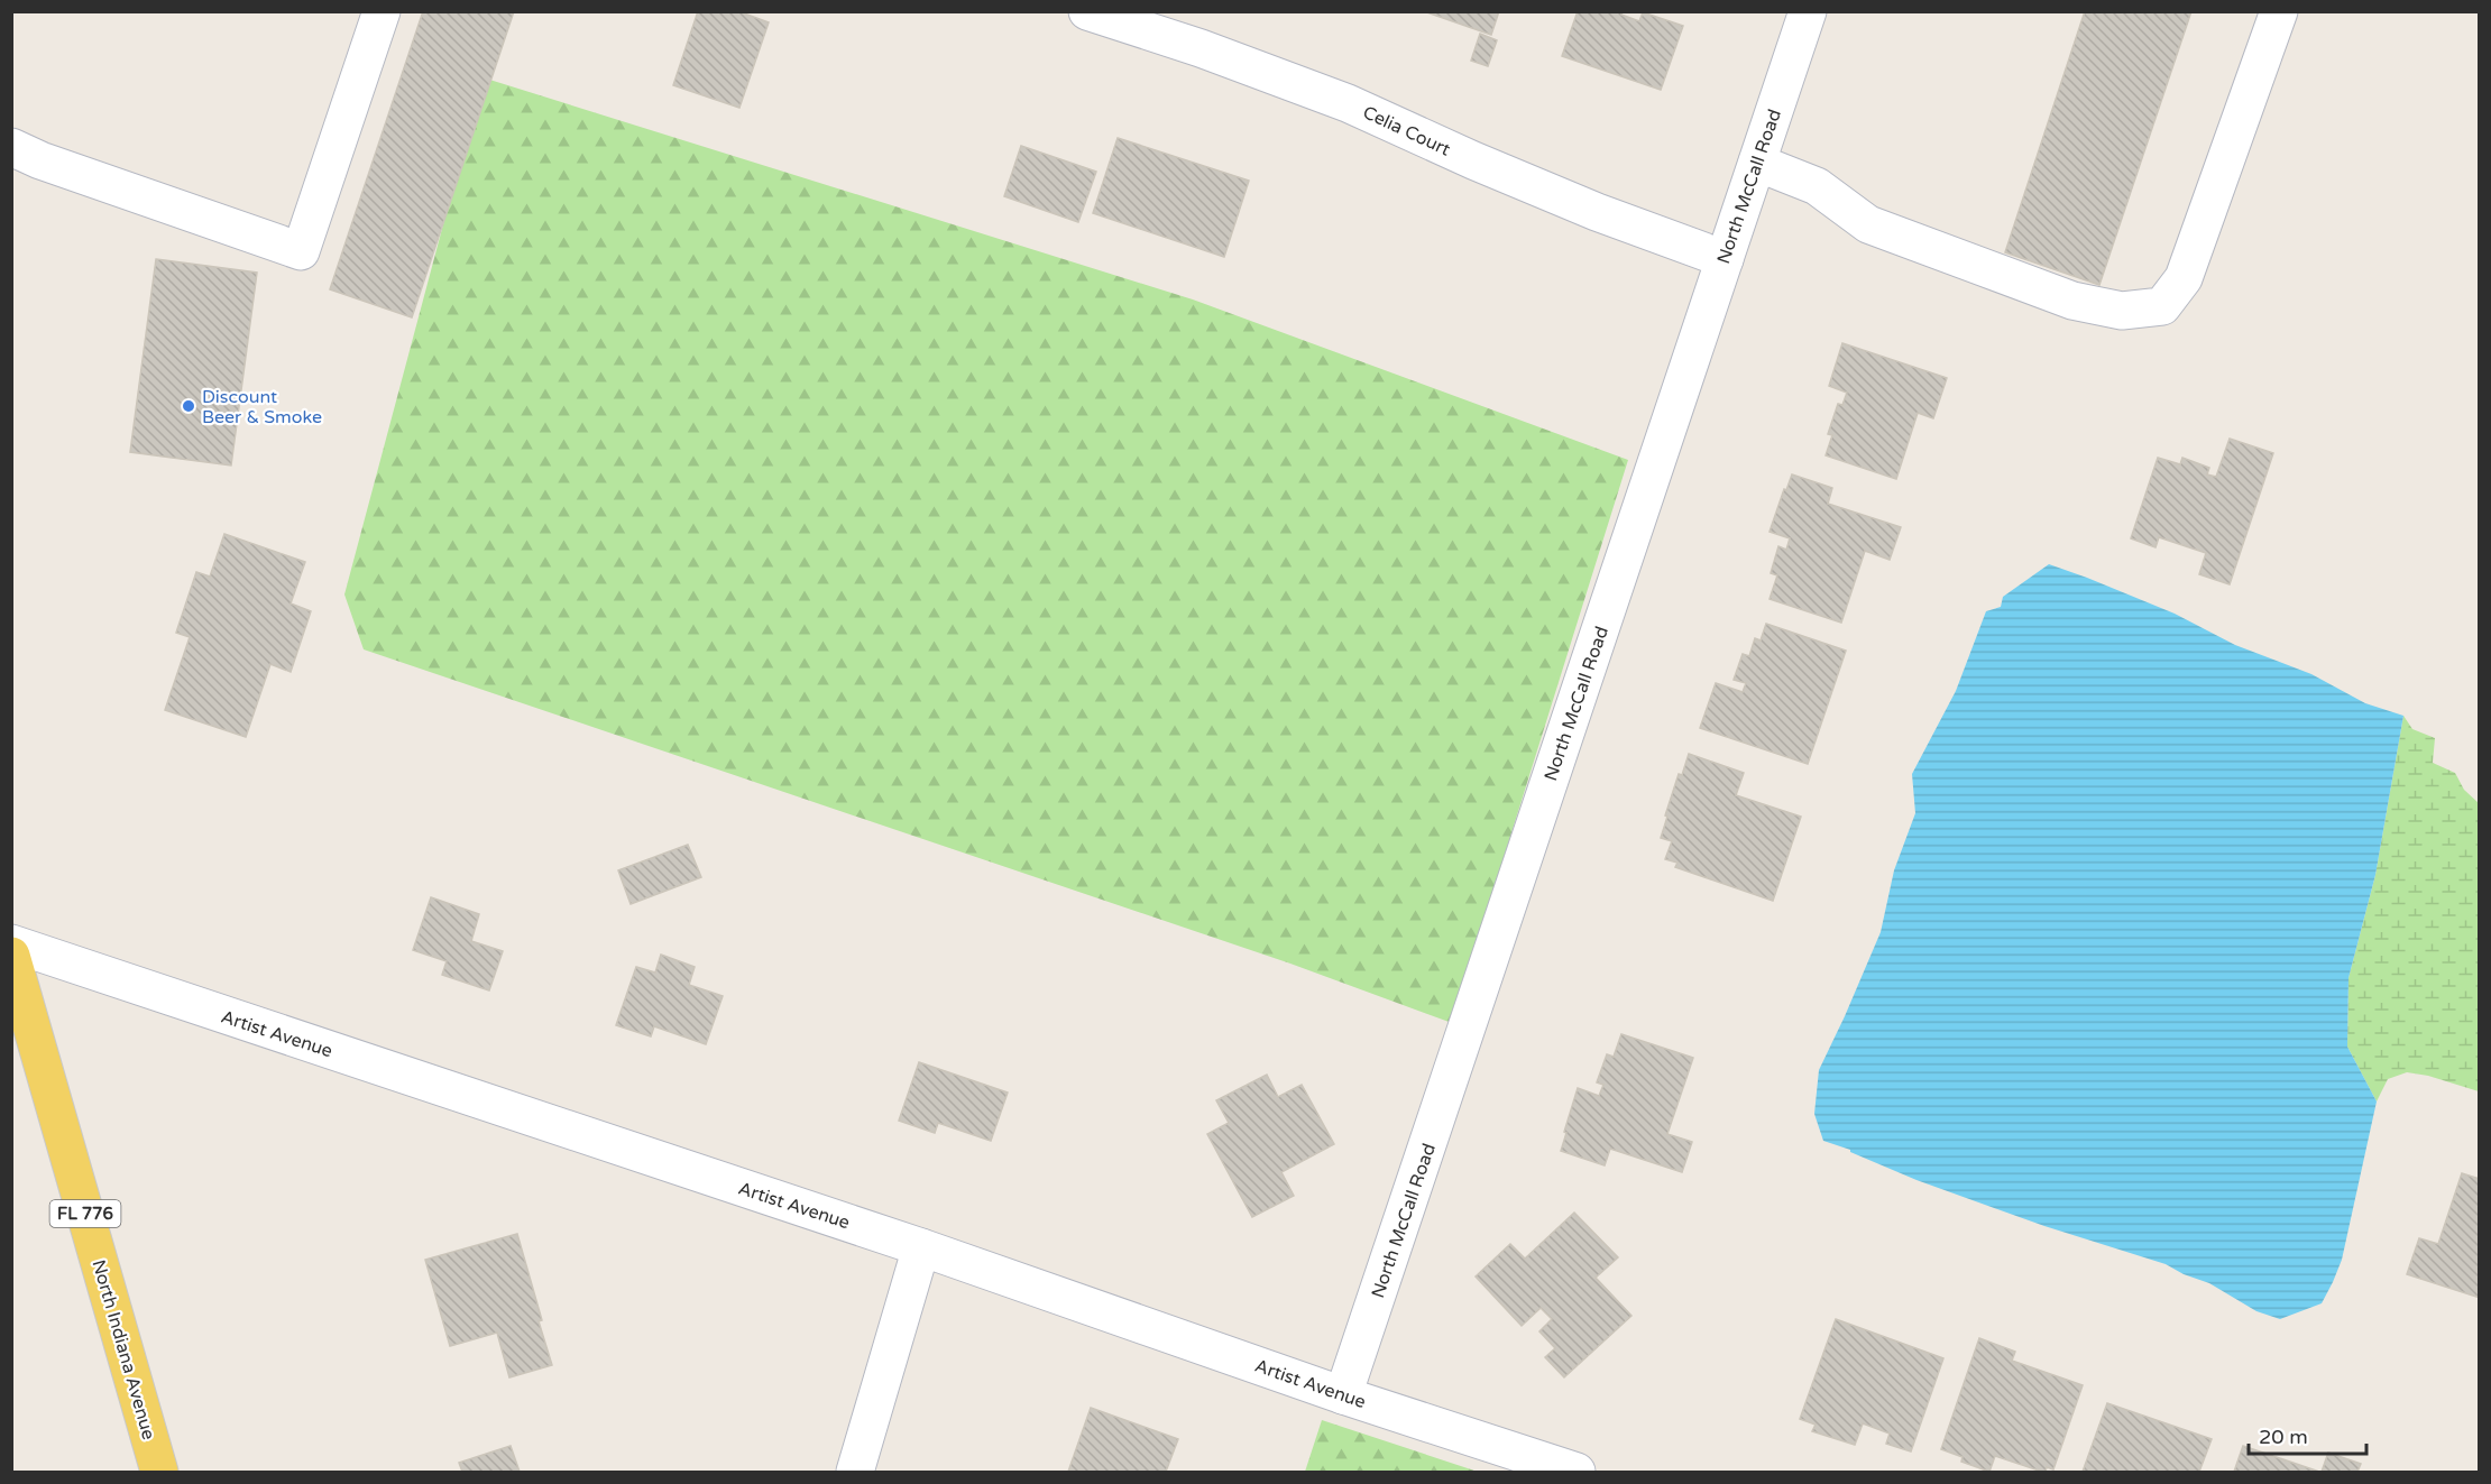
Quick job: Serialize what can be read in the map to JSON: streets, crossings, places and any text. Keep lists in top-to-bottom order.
{
  "streets": {
    "main road": ["FL 776", "North Indiana Avenue"],
    "street": ["Celia Court", "North McCall Road", "Artist Avenue"]
  },
  "crossings": [
    ["Celia Court", "North McCall Road"],
    ["North McCall Road", "Artist Avenue"]
  ],
  "places": ["Discount Beer & Smoke"],
  "scale_bar": "20 m"
}
